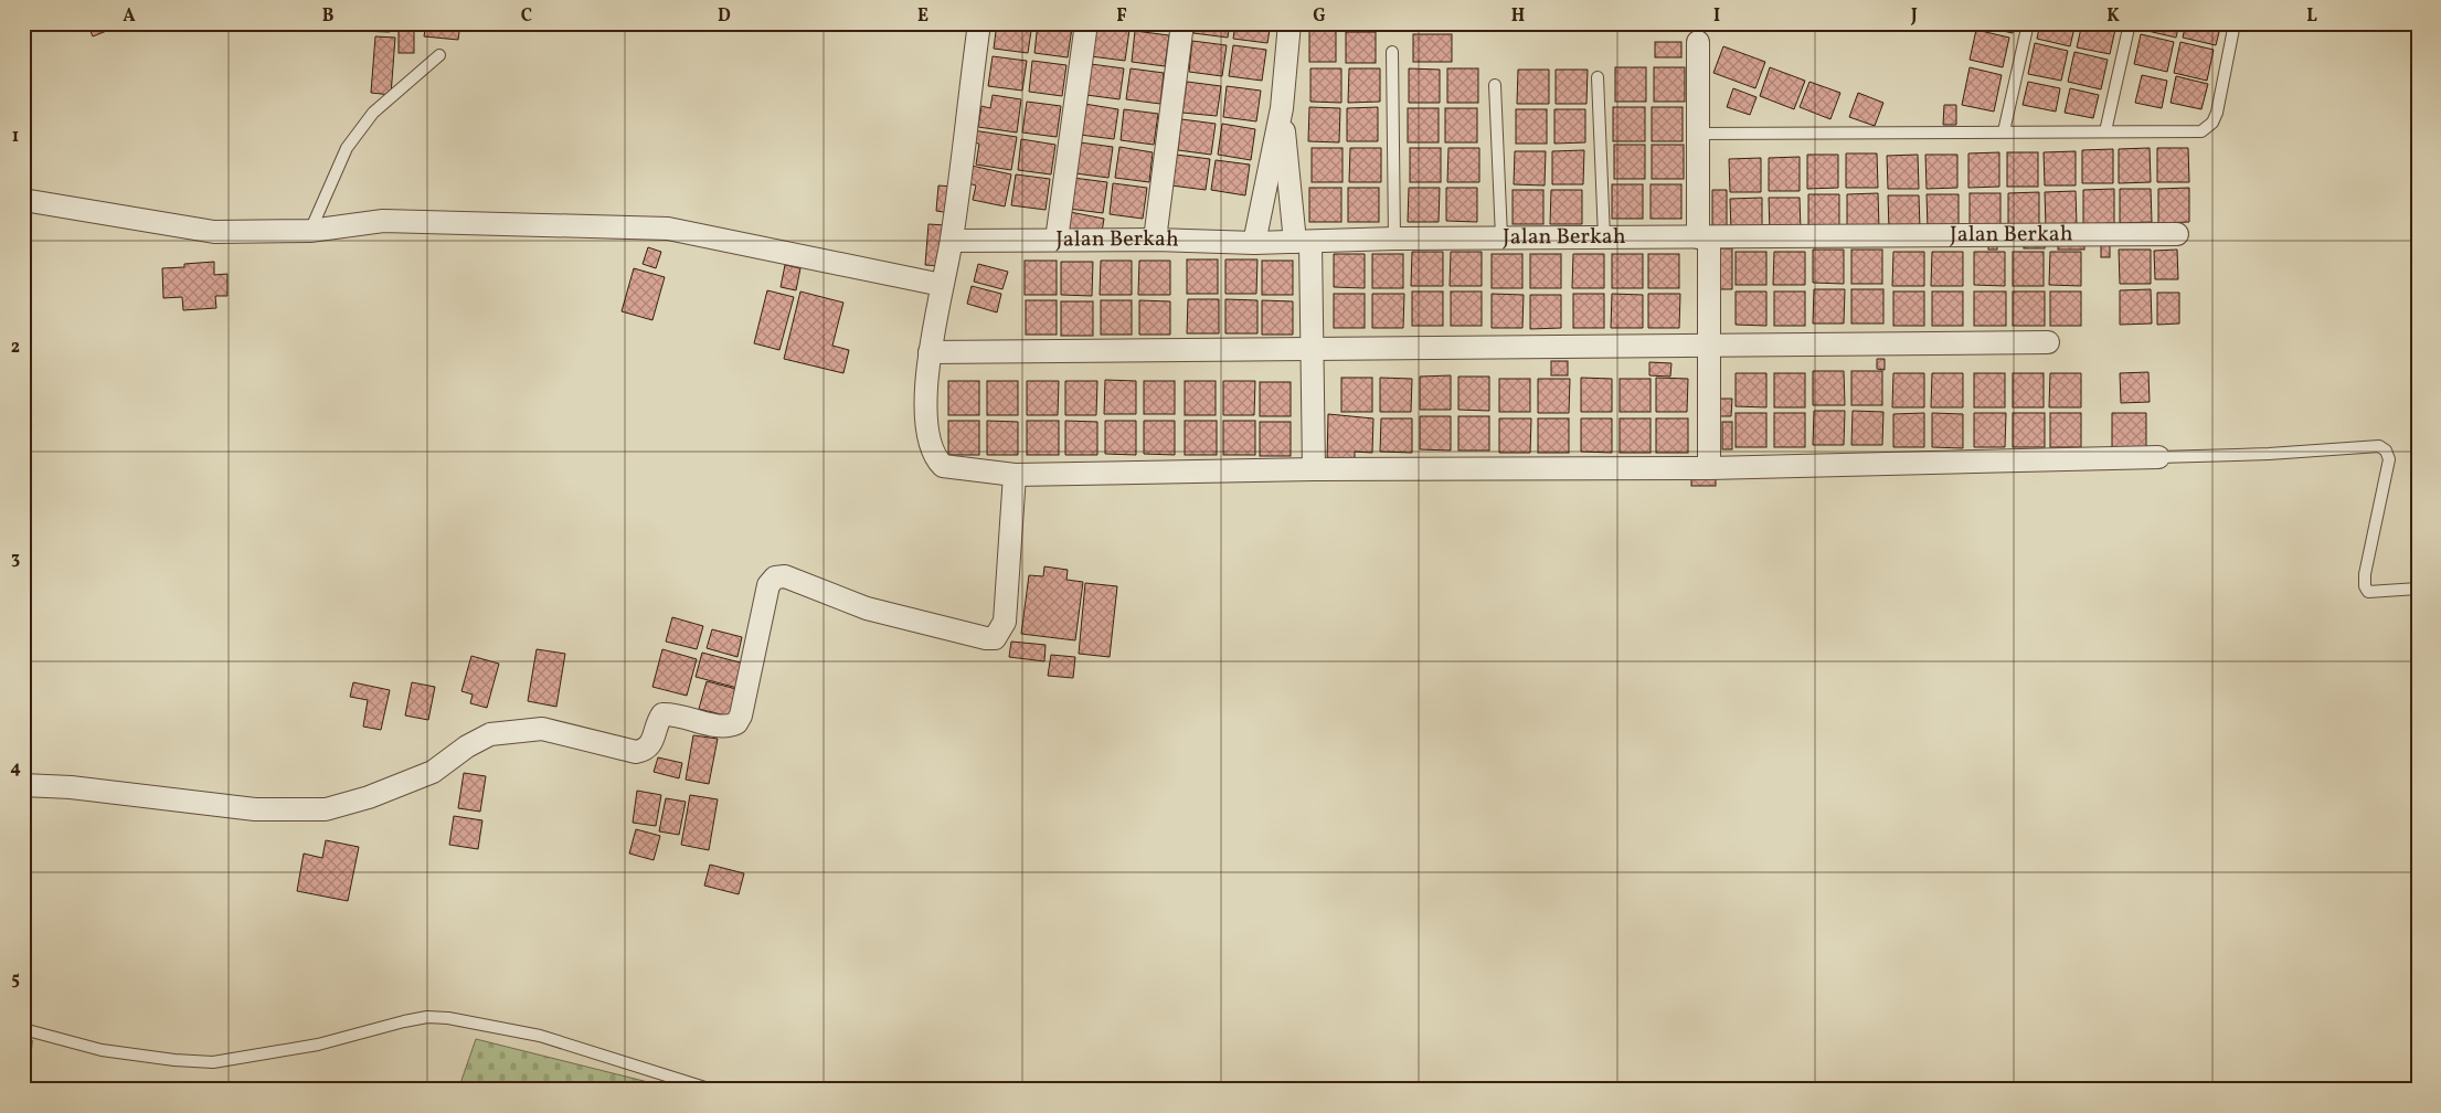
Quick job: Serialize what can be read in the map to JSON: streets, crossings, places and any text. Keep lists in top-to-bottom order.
{
  "streets": {
    "street": ["Jalan Berkah"]
  },
  "grid": {
    "columns": [
      "A",
      "B",
      "C",
      "D",
      "E",
      "F",
      "G",
      "H",
      "I",
      "J",
      "K",
      "L"
    ],
    "rows": [
      "1",
      "2",
      "3",
      "4",
      "5"
    ]
  }
}
